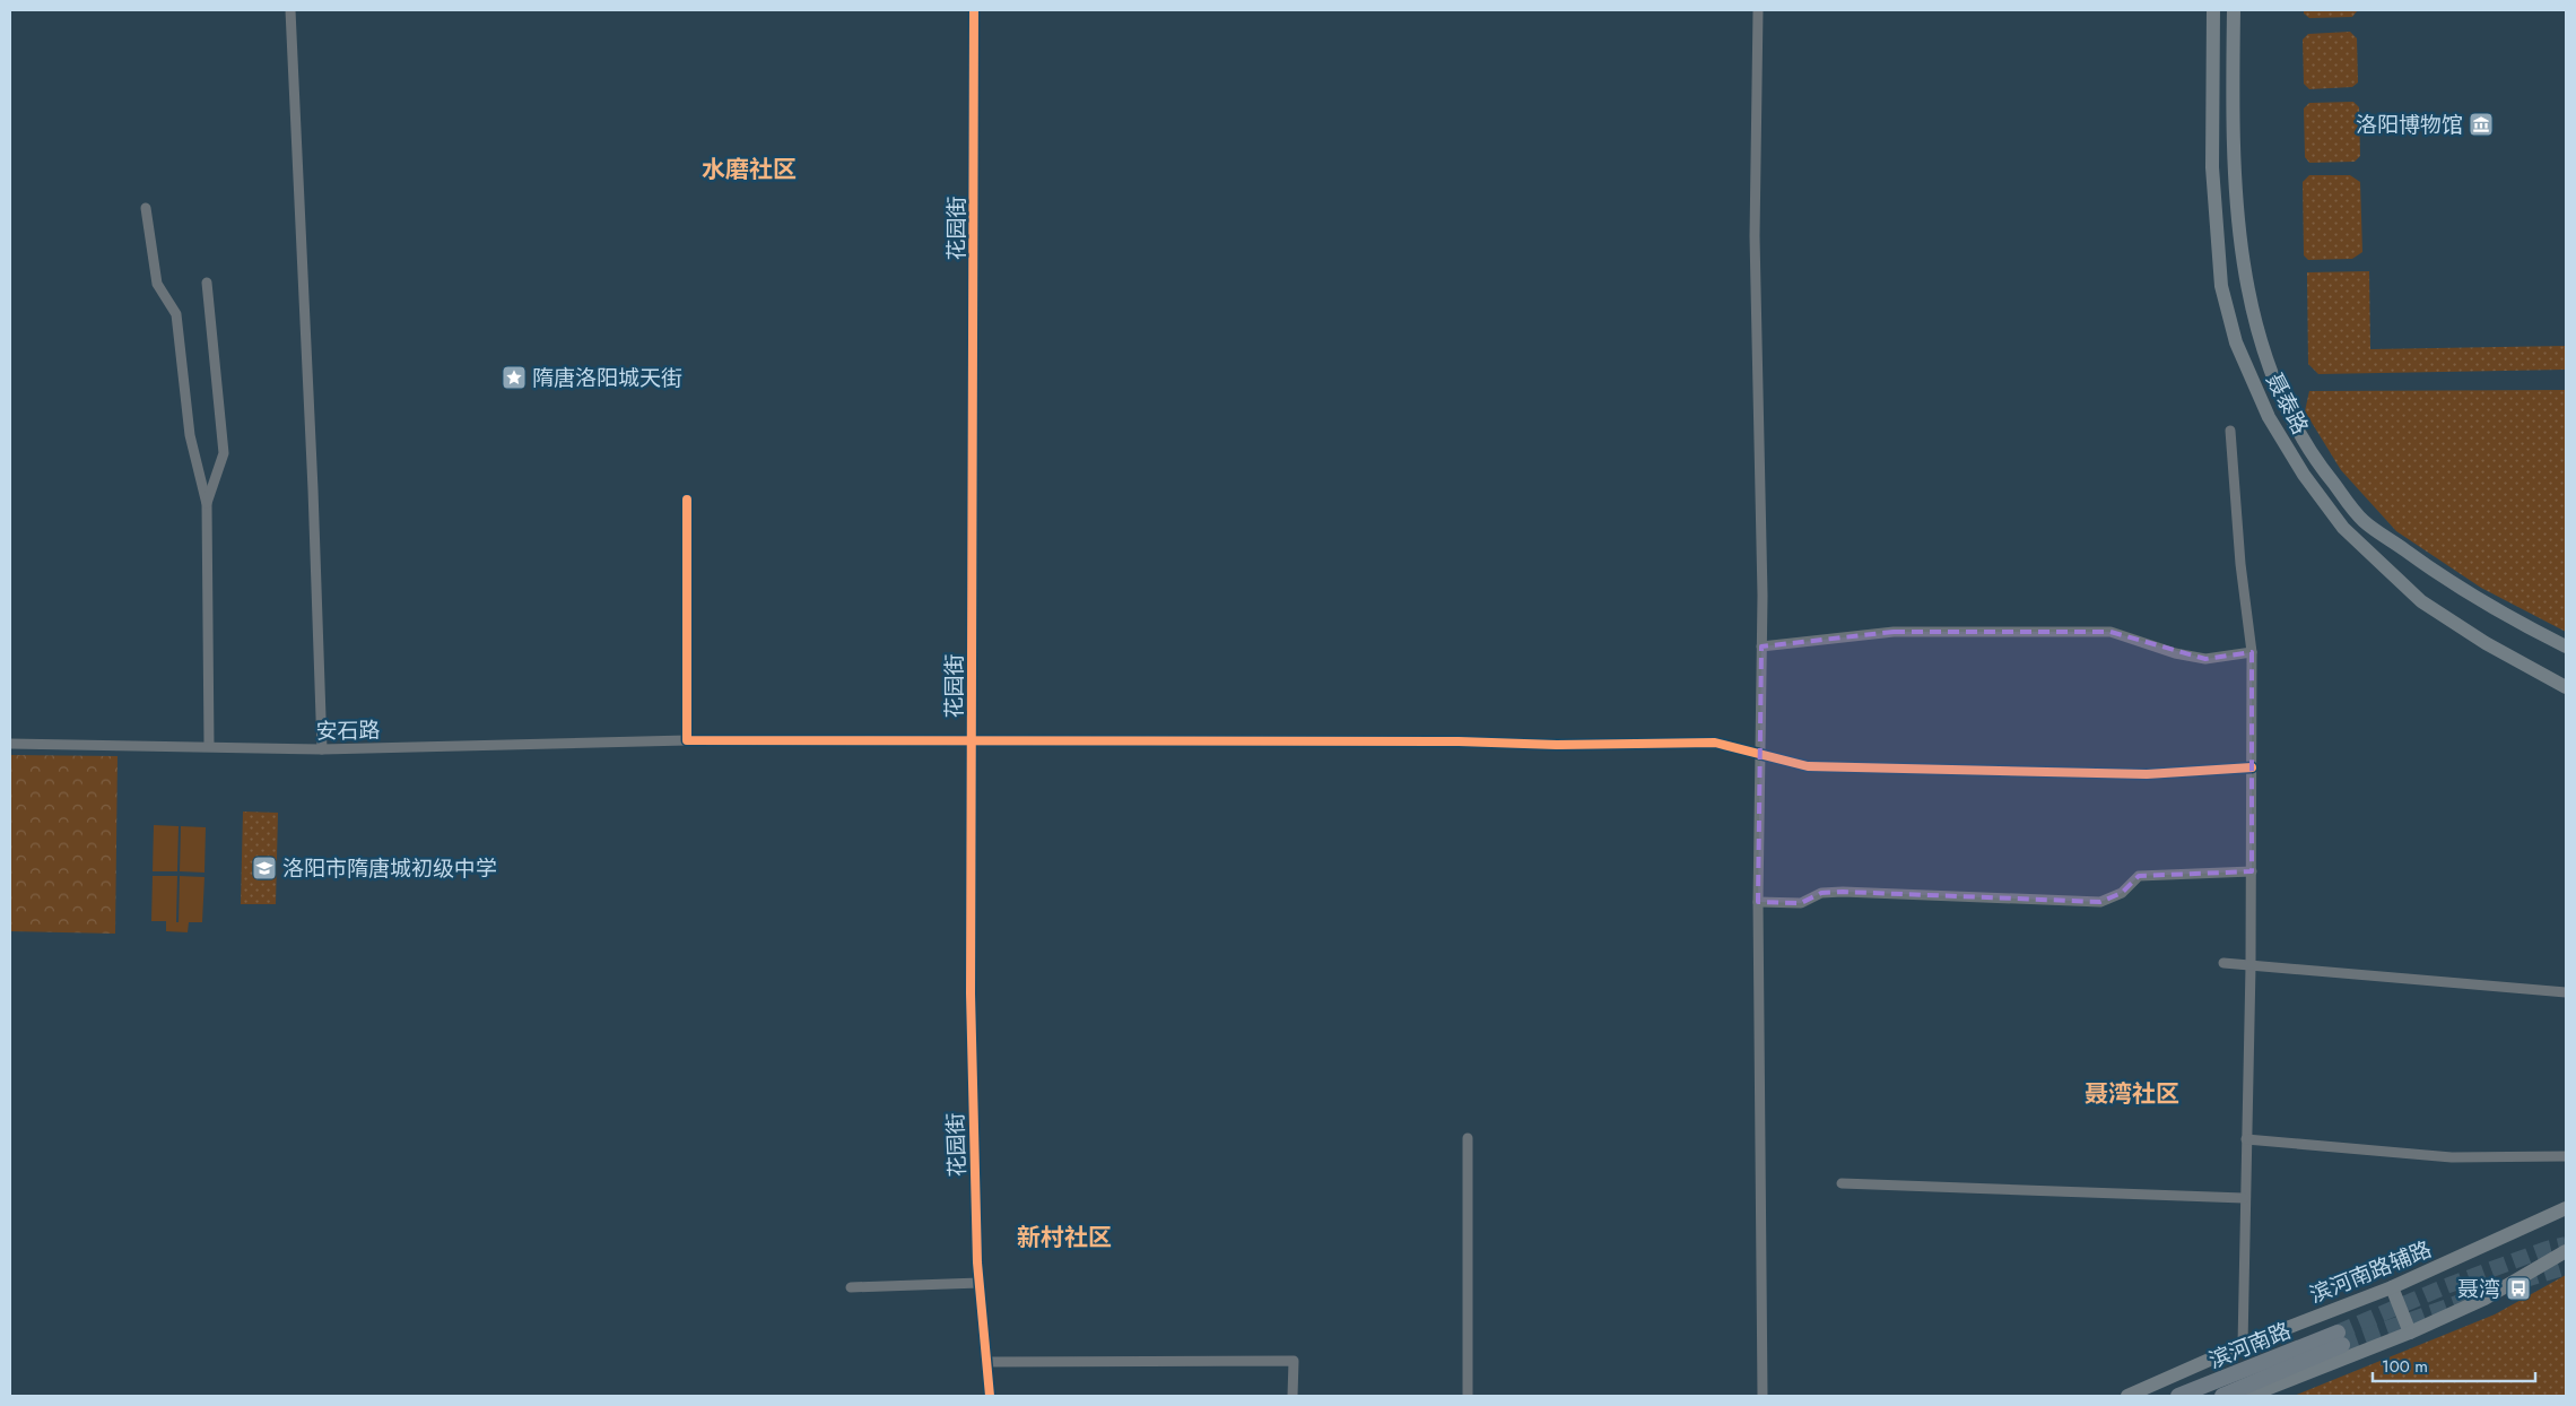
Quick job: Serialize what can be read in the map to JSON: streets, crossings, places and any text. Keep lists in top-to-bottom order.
{
  "streets": {
    "main road": ["聂泰路", "滨河南路辅路", "滨河南路"],
    "street": ["花园街", "安石路"]
  },
  "crossings": [
    ["花园街", "安石路"]
  ],
  "districts": ["水磨社区", "聂湾社区", "新村社区"],
  "places": {
    "museum": ["洛阳博物馆"],
    "place": ["隋唐洛阳城天街"],
    "school or university": ["洛阳市隋唐城初级中学"],
    "bus stop": ["聂湾"]
  },
  "scale_bar": "100 m"
}
